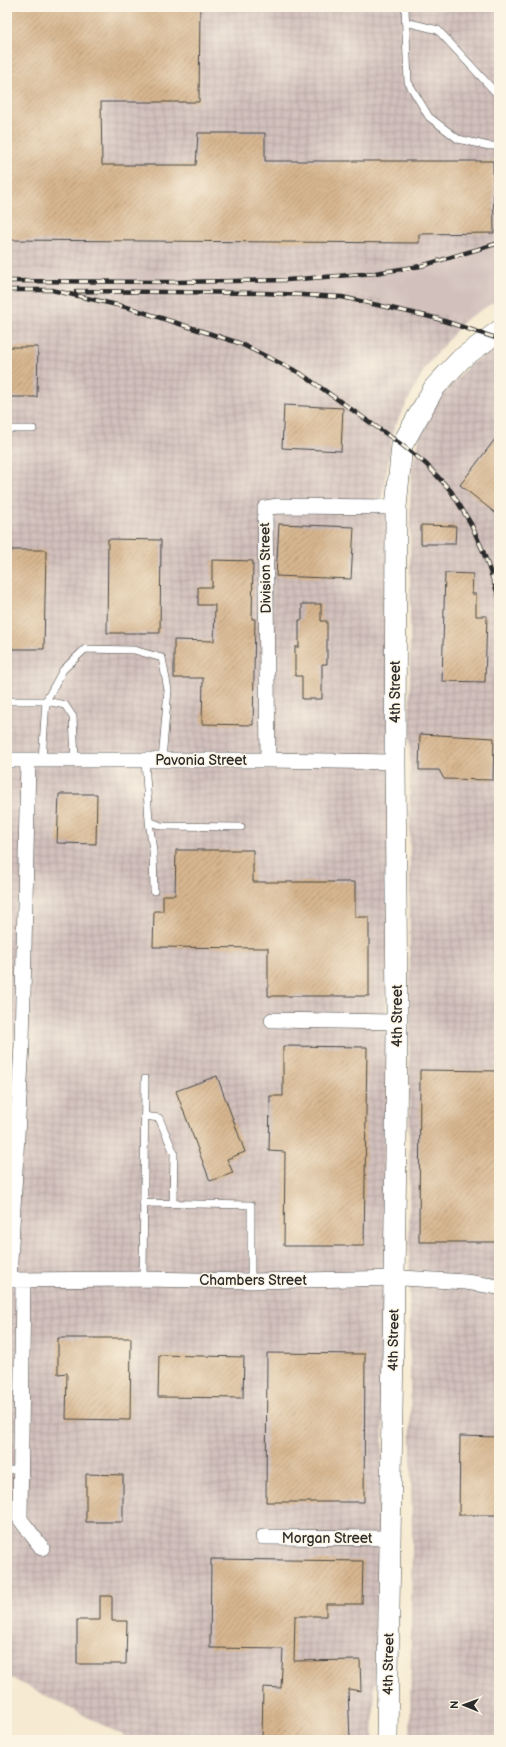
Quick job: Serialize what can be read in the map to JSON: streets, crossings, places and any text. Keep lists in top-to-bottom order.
{
  "streets": {
    "main road": ["4th Street"],
    "street": [
      "Division Street",
      "Pavonia Street",
      "Chambers Street",
      "Morgan Street"
    ]
  },
  "crossings": [
    ["Division Street", "4th Street"],
    ["Division Street", "Pavonia Street"],
    ["4th Street", "Pavonia Street"],
    ["4th Street", "Chambers Street"],
    ["4th Street", "Morgan Street"]
  ],
  "north": "left"
}
